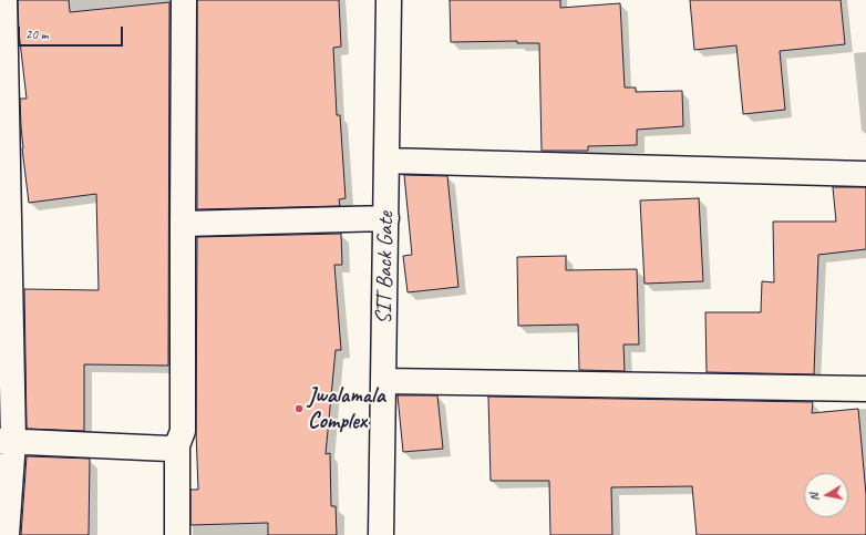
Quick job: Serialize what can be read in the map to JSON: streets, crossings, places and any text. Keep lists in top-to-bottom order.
{
  "streets": {
    "street": ["SIT Back Gate"]
  },
  "places": ["Jwalamala Complex"],
  "scale_bar": "20 m",
  "north": "left"
}
